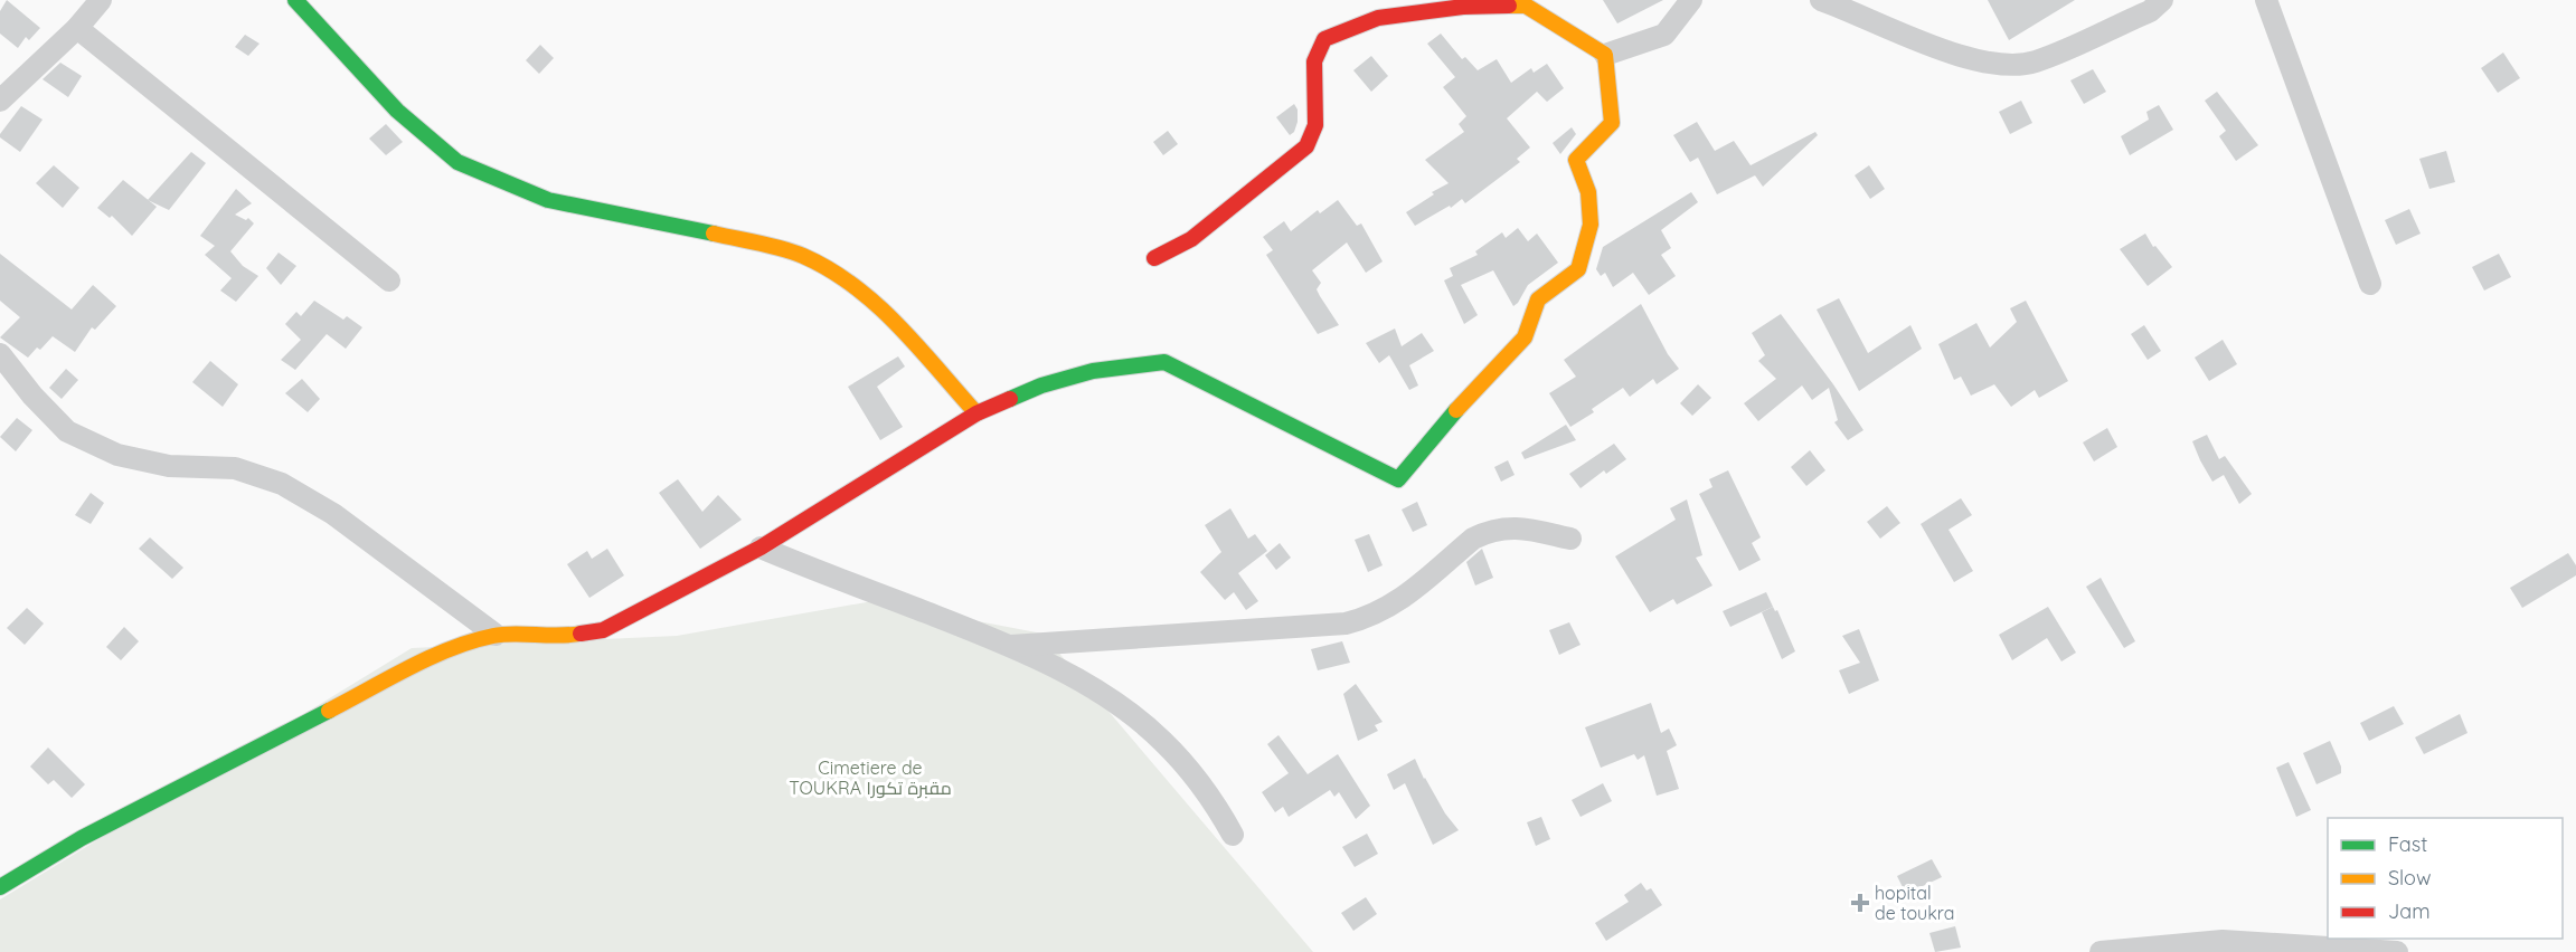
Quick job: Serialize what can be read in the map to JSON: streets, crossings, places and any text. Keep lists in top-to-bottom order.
{
  "parks": ["Cimetiere de TOUKRA مقبرة تكورا"],
  "places": {
    "health": ["hopital de toukra"]
  },
  "legend": ["Fast", "Slow", "Jam"]
}
